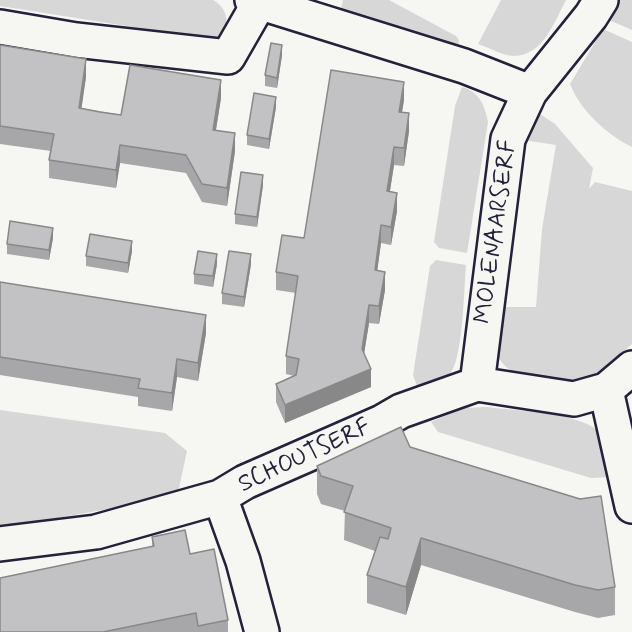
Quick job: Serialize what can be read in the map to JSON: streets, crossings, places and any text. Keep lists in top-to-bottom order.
{
  "streets": {
    "street": ["MOLENAARSERF", "SCHOUTSERF"]
  },
  "crossings": [
    ["MOLENAARSERF", "SCHOUTSERF"]
  ]
}
